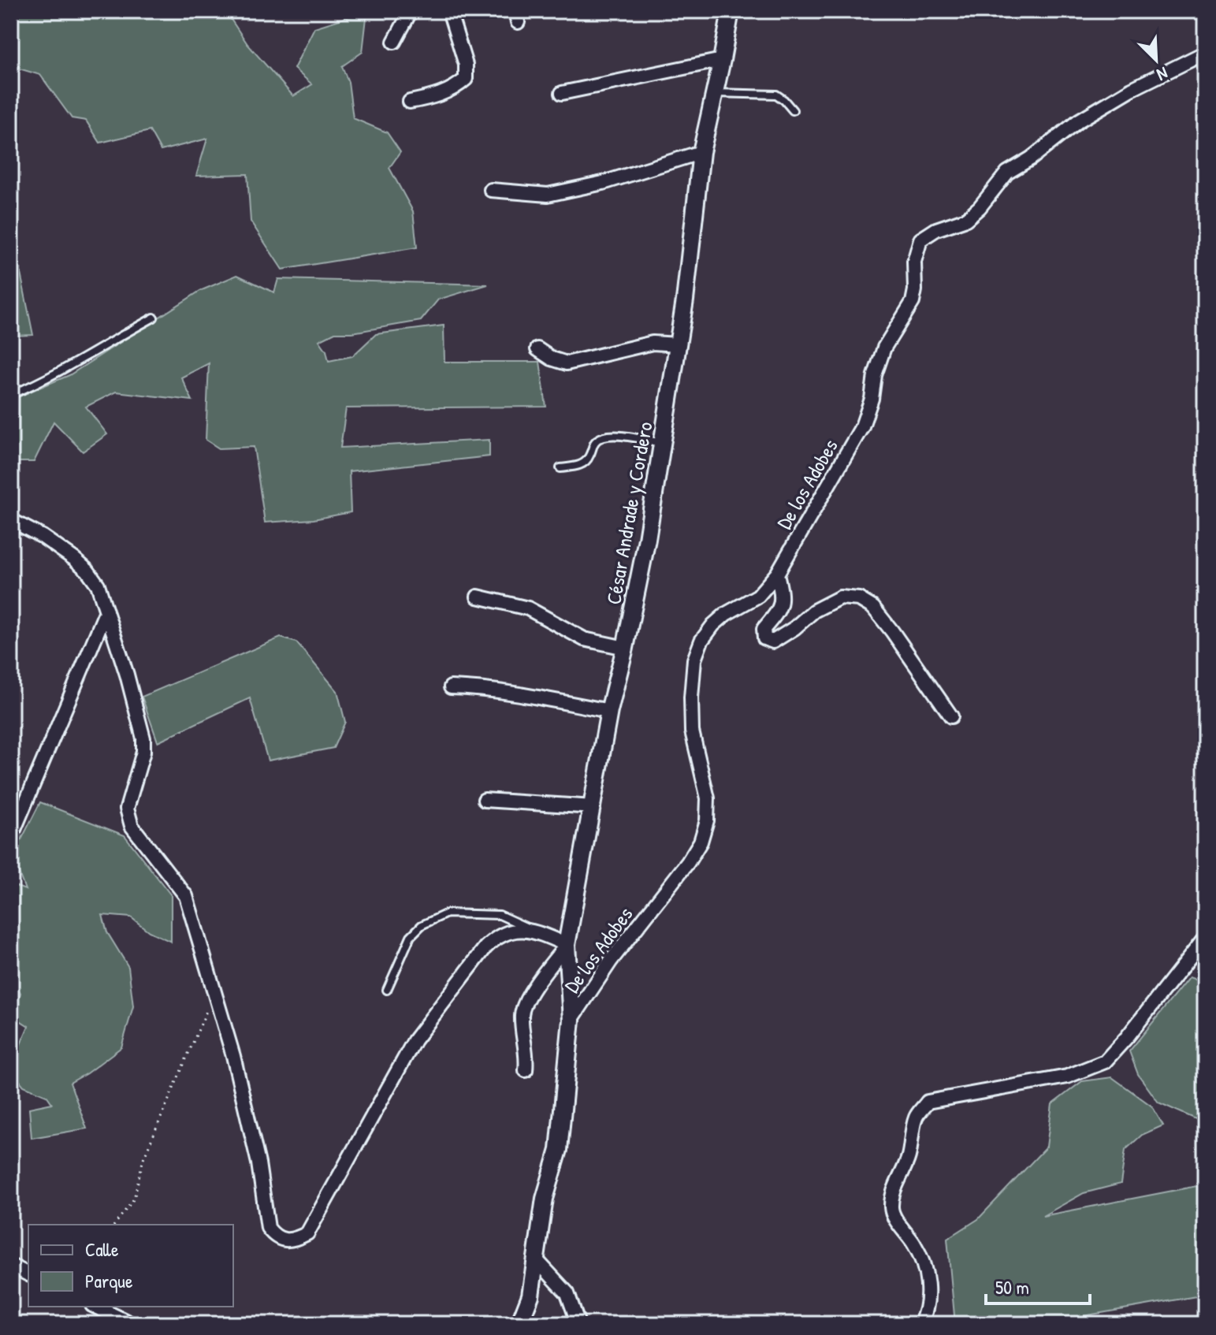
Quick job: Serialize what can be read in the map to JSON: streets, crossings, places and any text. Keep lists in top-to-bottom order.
{
  "streets": {
    "street": ["De los Adobes", "César Andrade y Cordero"]
  },
  "crossings": [
    ["De los Adobes", "César Andrade y Cordero"]
  ],
  "legend": ["Calle", "Parque"],
  "scale_bar": "50 m",
  "north": "bottom right"
}
